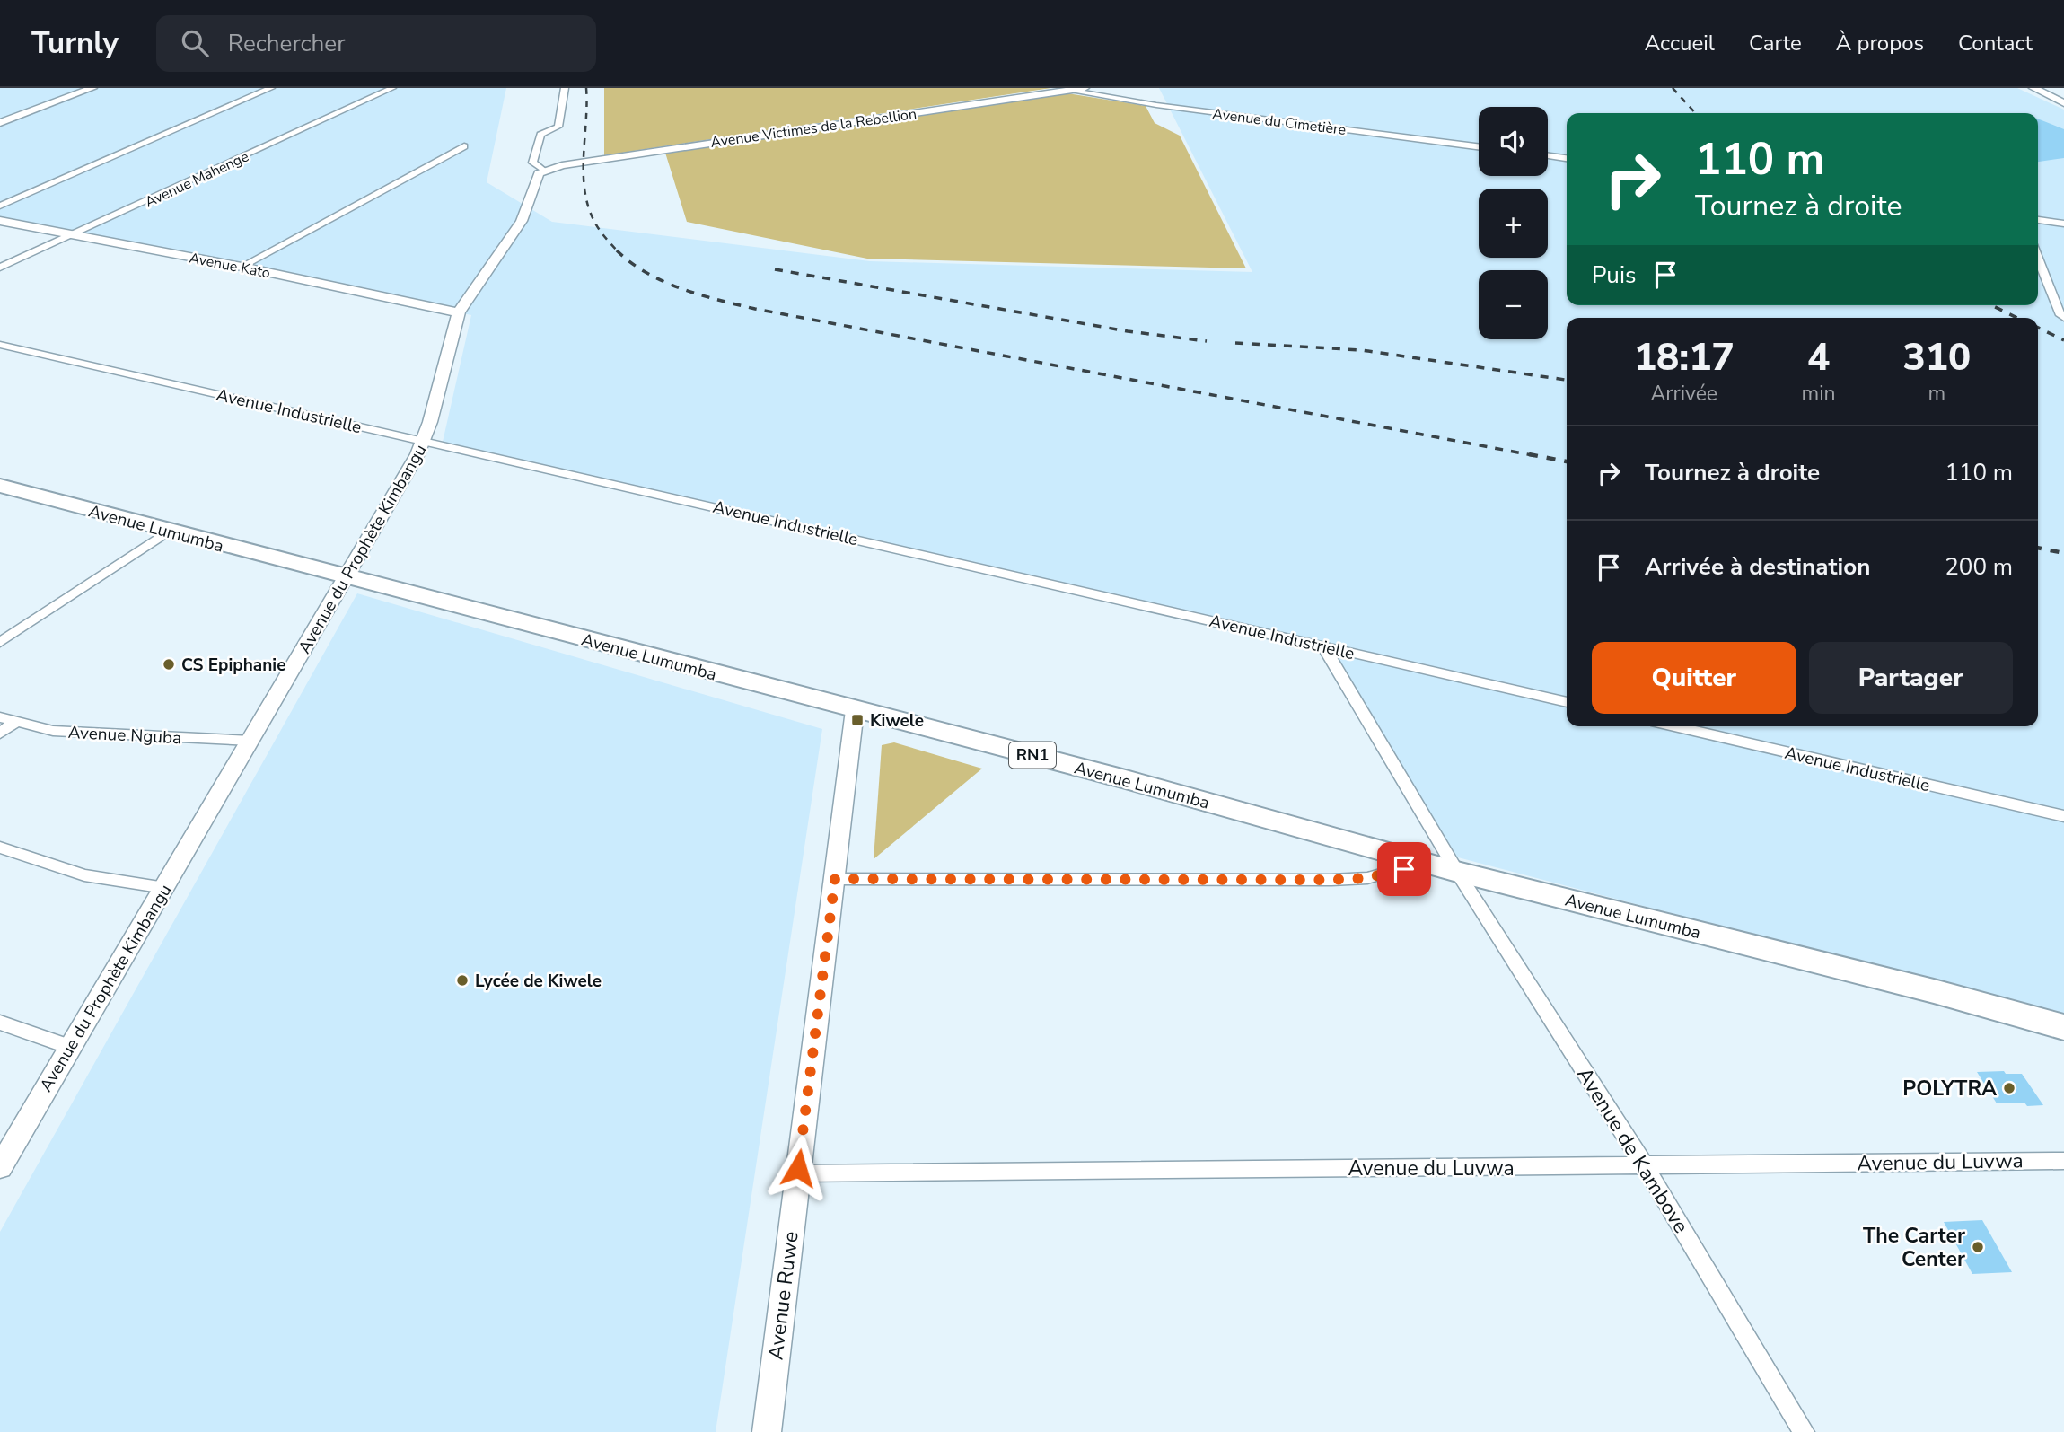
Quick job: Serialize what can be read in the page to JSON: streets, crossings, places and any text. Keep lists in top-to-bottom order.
{
  "streets": {
    "highway": ["Avenue Lumumba", "RN1"],
    "street": [
      "Avenue du Cimetière",
      "Avenue Victimes de la Rebellion",
      "Avenue Mahenge",
      "Avenue Kato",
      "Avenue Industrielle",
      "Avenue du Prophète Kimbangu",
      "Avenue Nguba",
      "Avenue de Kambove",
      "Avenue du Luvwa",
      "Avenue Ruwe"
    ]
  },
  "crossings": [
    ["Avenue du Cimetière", "Avenue Victimes de la Rebellion"],
    ["Avenue Victimes de la Rebellion", "Avenue du Prophète Kimbangu"],
    ["Avenue Mahenge", "Avenue Kato"],
    ["Avenue Kato", "Avenue du Prophète Kimbangu"],
    ["Avenue Industrielle", "Avenue du Prophète Kimbangu"],
    ["Avenue Industrielle", "Avenue de Kambove"],
    ["Avenue Lumumba", "Avenue du Prophète Kimbangu"],
    ["Avenue Lumumba", "Avenue de Kambove"],
    ["Avenue Lumumba", "Avenue Ruwe"],
    ["Avenue du Prophète Kimbangu", "Avenue Nguba"],
    ["Avenue de Kambove", "Avenue du Luvwa"],
    ["Avenue du Luvwa", "Avenue Ruwe"]
  ],
  "places": {
    "other": [
      "CS Epiphanie",
      "Lycée de Kiwele",
      "POLYTRA",
      "The Carter Center"
    ],
    "transit": ["Kiwele"]
  },
  "page": {
    "header": "Turnly",
    "search": "Rechercher",
    "nav": [
      "Accueil",
      "Carte",
      "À propos",
      "Contact"
    ],
    "map_buttons": ["+", "−"],
    "turn": ["110 m", "Tournez à droite"],
    "then": "Puis",
    "eta": [
      "18:17",
      "Arrivée",
      "4",
      "min",
      "310",
      "m"
    ],
    "list": [
      {
        "name": "Tournez à droite",
        "value": "110 m"
      },
      {
        "name": "Arrivée à destination",
        "value": "200 m"
      }
    ],
    "buttons": ["Quitter", "Partager"]
  }
}
